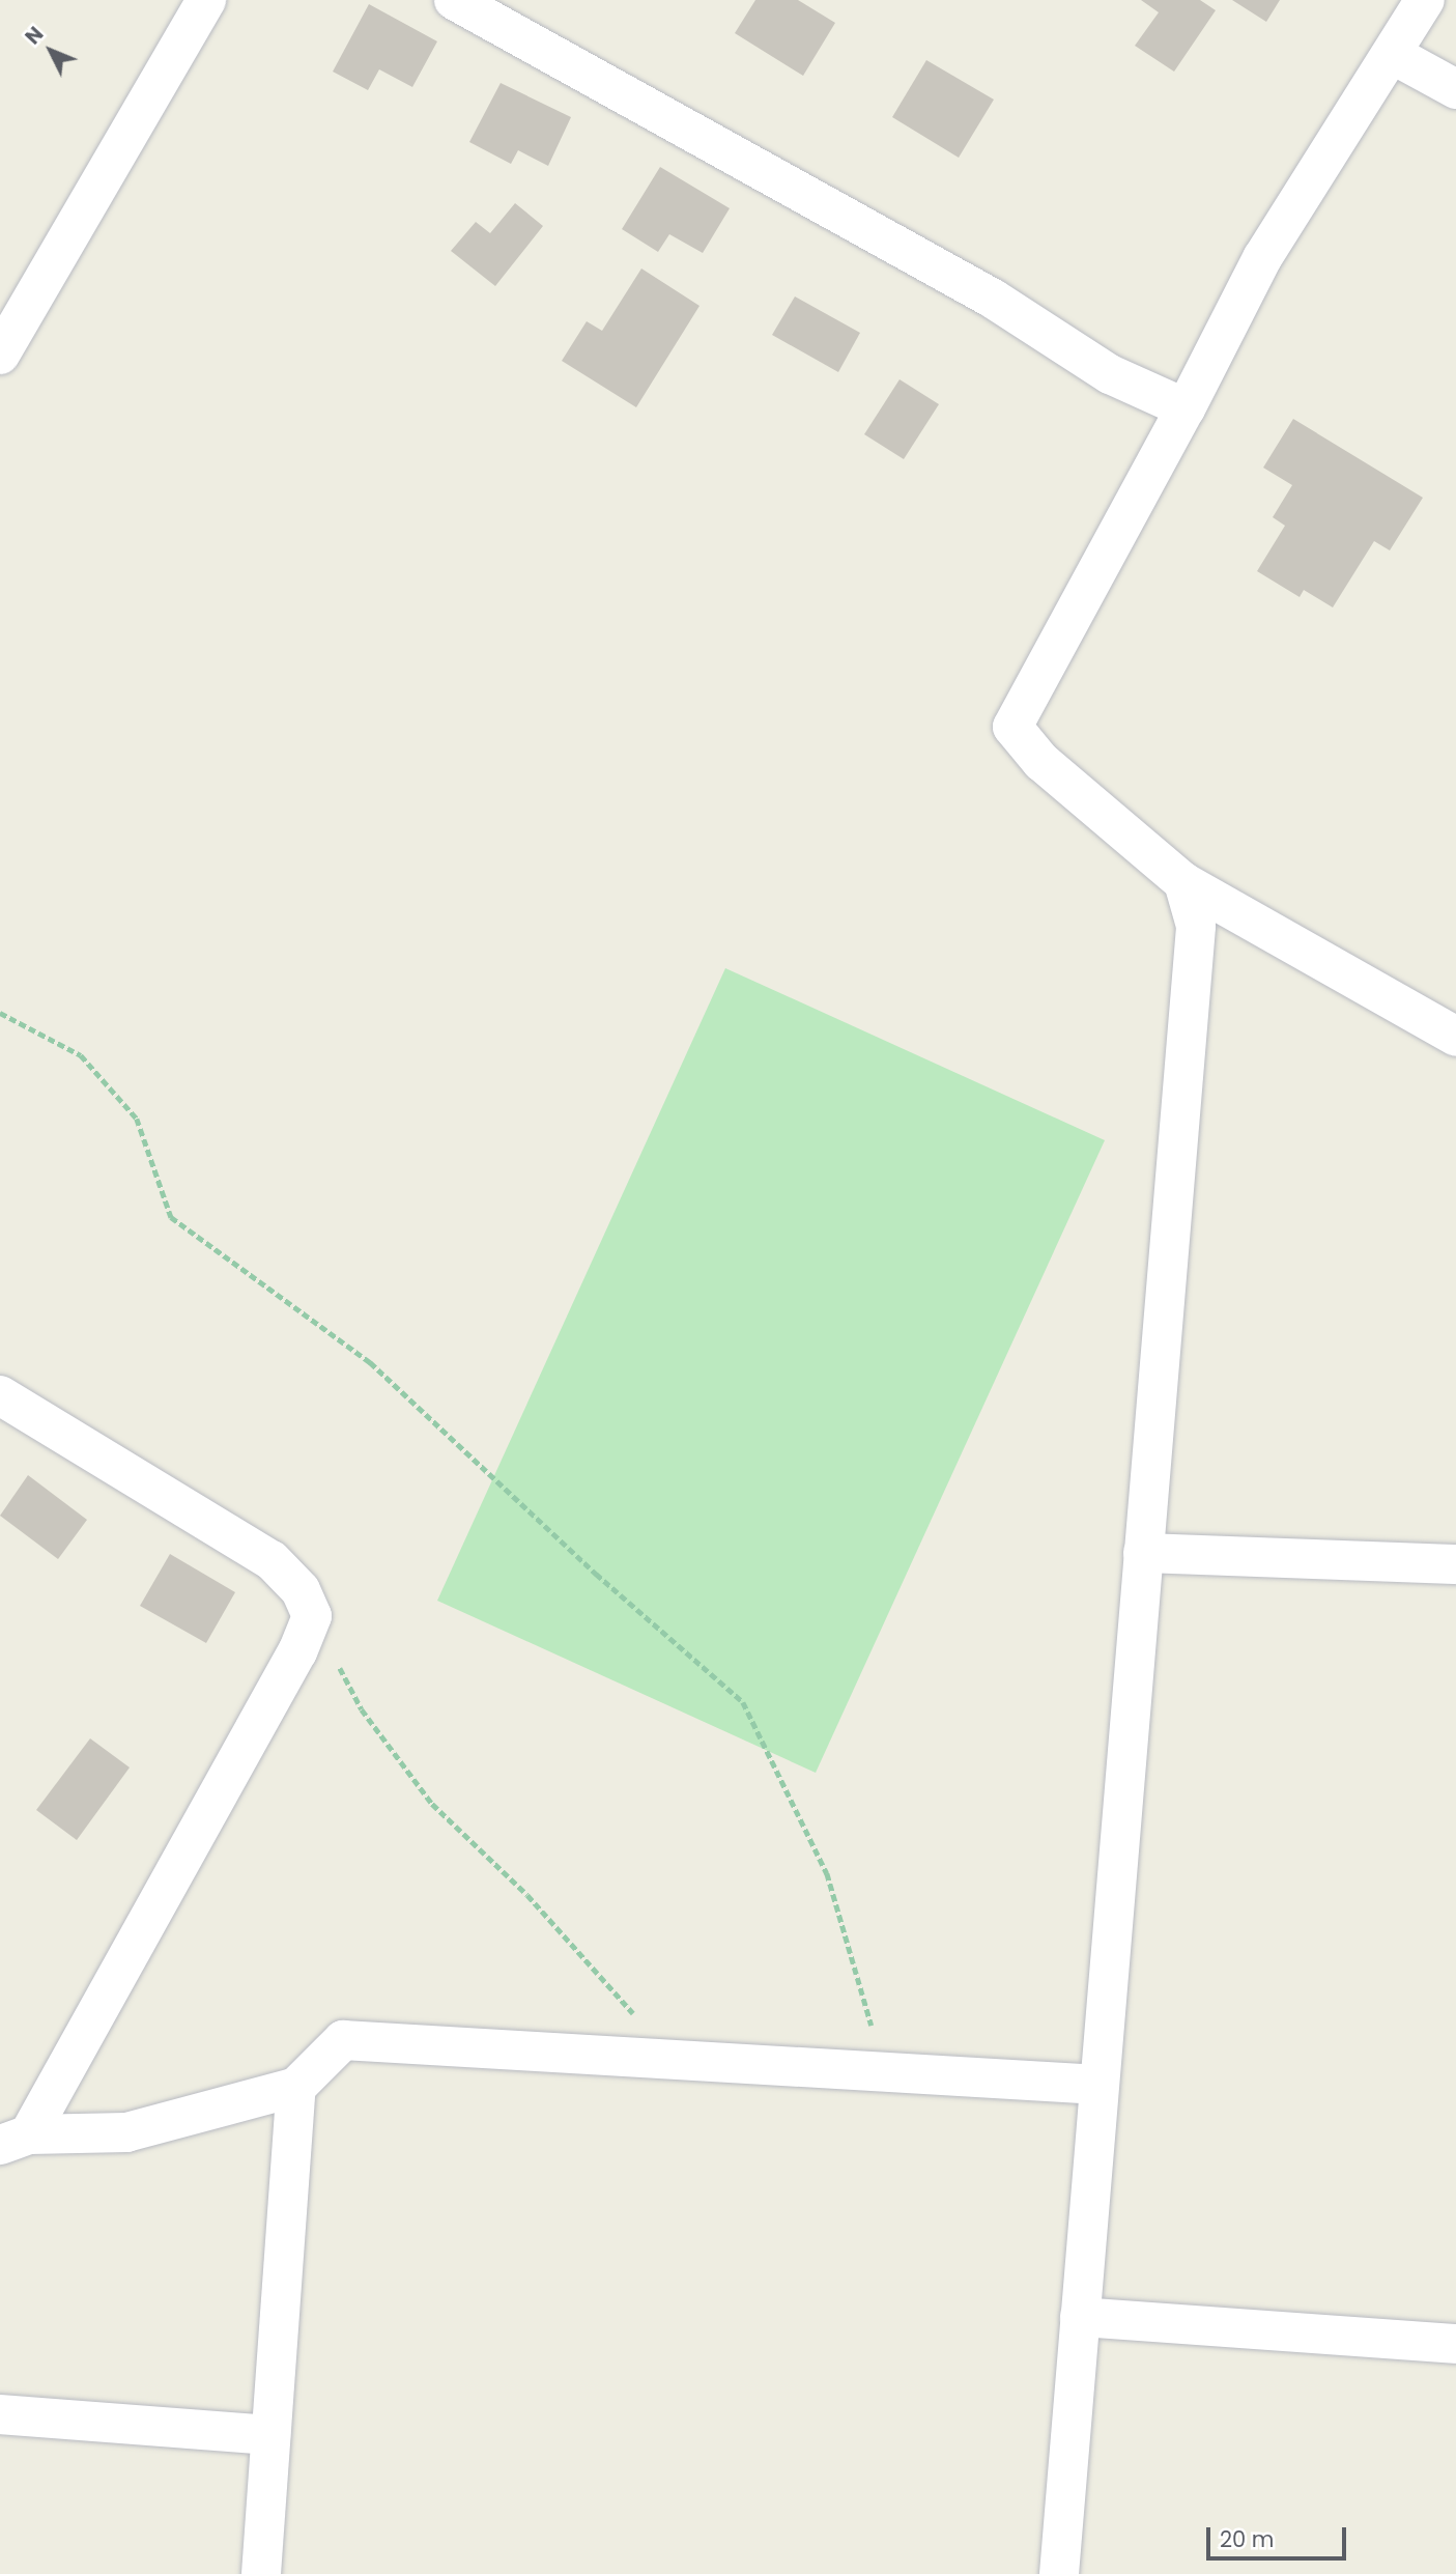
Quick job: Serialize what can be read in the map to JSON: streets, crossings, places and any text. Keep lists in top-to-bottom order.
{
  "scale_bar": "20 m",
  "north": "top left"
}
